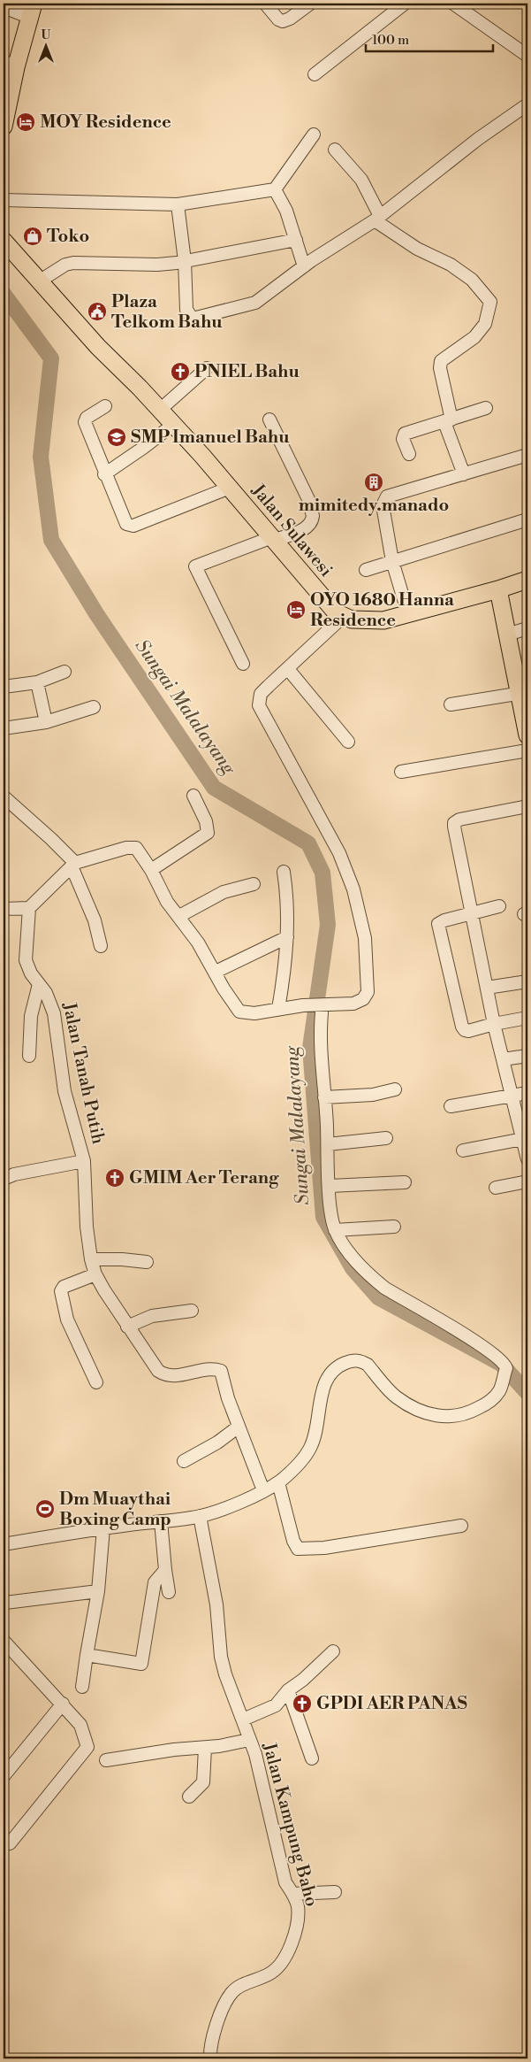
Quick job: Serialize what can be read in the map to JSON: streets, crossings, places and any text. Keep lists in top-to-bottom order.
{
  "streets": {
    "main road": ["Jalan Sulawesi"],
    "street": ["Jalan Tanah Putih", "Jalan Kampung Baho"]
  },
  "water": ["Sungai Malalayang"],
  "places": {
    "hotel": ["MOY Residence", "OYO 1680 Hanna Residence"],
    "shop": ["Toko"],
    "public building": ["Plaza Telkom Bahu"],
    "church": ["PNIEL Bahu", "GMIM Aer Terang", "GPDI AER PANAS"],
    "school or university": ["SMP Imanuel Bahu"],
    "building": ["mimitedy.manado"],
    "sports": ["Dm Muaythai Boxing Camp"]
  },
  "scale_bar": "100 m",
  "north": "top"
}
